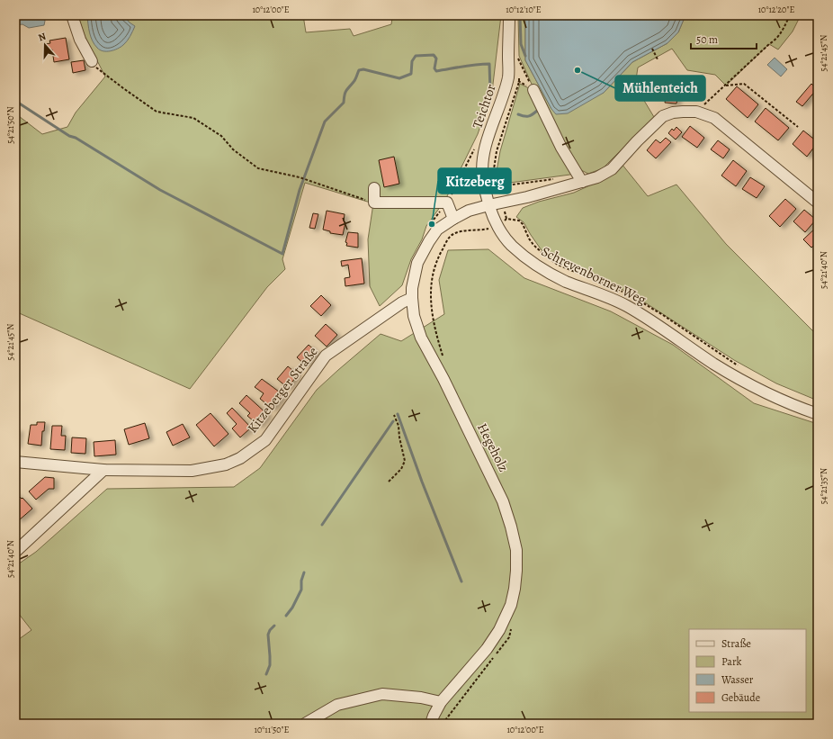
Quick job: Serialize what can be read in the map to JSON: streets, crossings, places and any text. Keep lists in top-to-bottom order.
{
  "streets": {
    "street": [
      "Teichtor",
      "Schrevenborner Weg",
      "Kitzeberger Straße",
      "Hegeholz"
    ]
  },
  "crossings": [
    ["Teichtor", "Schrevenborner Weg"],
    ["Teichtor", "Hegeholz"],
    ["Schrevenborner Weg", "Hegeholz"],
    ["Kitzeberger Straße", "Hegeholz"]
  ],
  "places": ["Mühlenteich", "Kitzeberg"],
  "legend": [
    "Straße",
    "Park",
    "Wasser",
    "Gebäude"
  ],
  "scale_bar": "50 m",
  "north": "top",
  "coordinates": [
    "10°12'00\"E",
    "10°12'10\"E",
    "10°12'20\"E",
    "54°21'45\"N",
    "54°21'50\"N",
    "54°21'40\"N",
    "54°21'35\"N",
    "10°11'50\"E"
  ]
}
